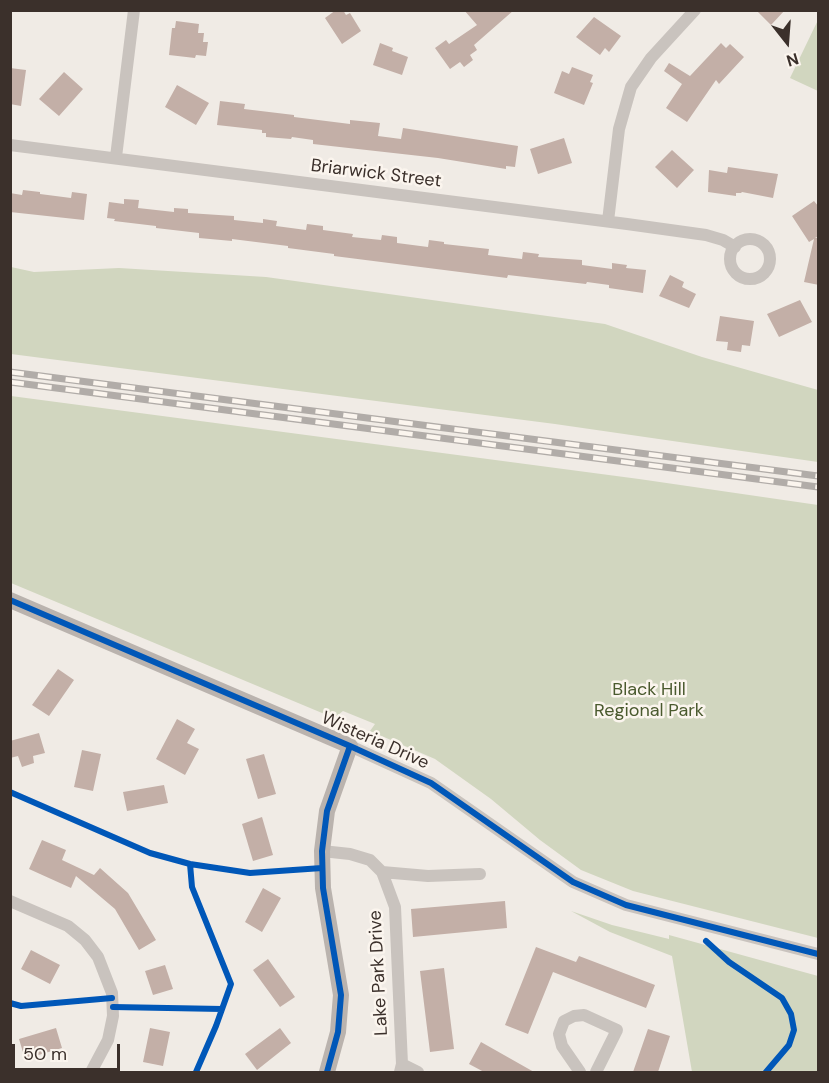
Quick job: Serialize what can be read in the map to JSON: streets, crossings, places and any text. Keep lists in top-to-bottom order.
{
  "streets": {
    "street": ["Briarwick Street", "Wisteria Drive", "Lake Park Drive"]
  },
  "parks": ["Black Hill Regional Park"],
  "scale_bar": "50 m",
  "north": "bottom"
}
